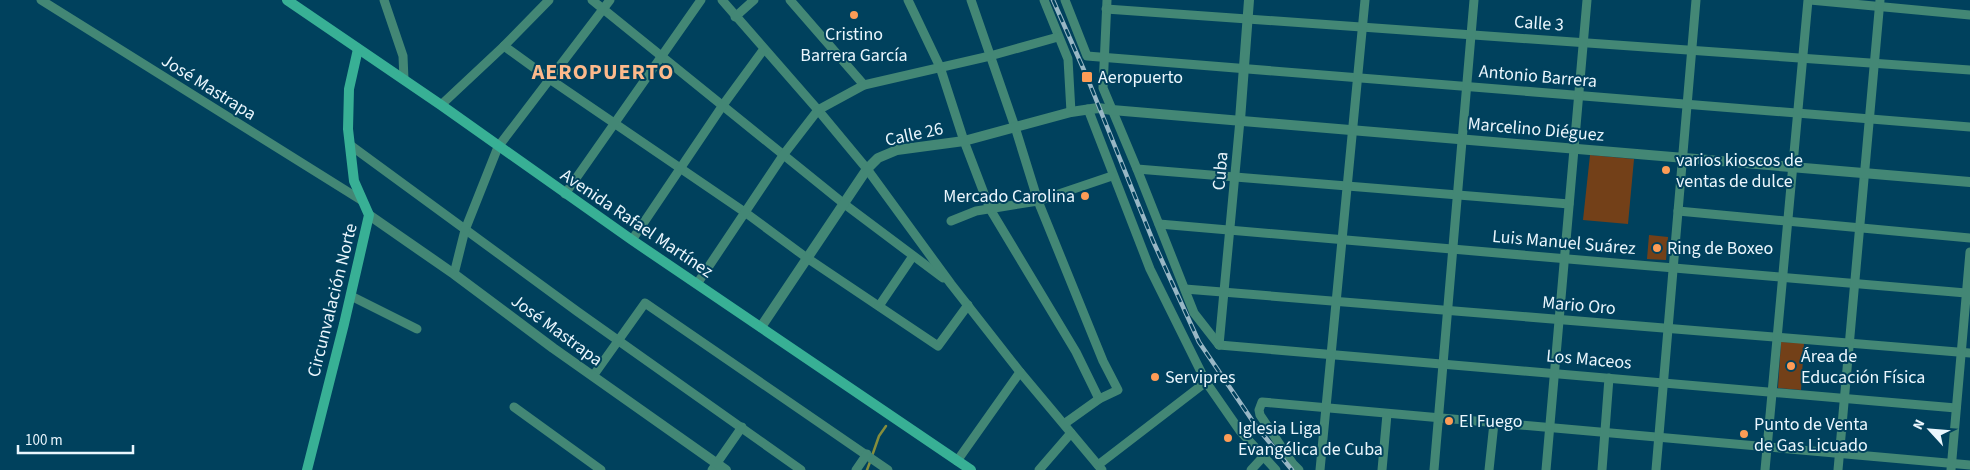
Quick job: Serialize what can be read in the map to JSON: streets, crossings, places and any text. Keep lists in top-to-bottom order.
{
  "streets": {
    "main road": ["Avenida Rafael Martínez", "Circunvalación Norte"],
    "street": [
      "Calle 3",
      "Antonio Barrera",
      "José Mastrapa",
      "Marcelino Diéguez",
      "Calle 26",
      "Cuba",
      "Luis Manuel Suárez",
      "Mario Oro",
      "Los Maceos"
    ]
  },
  "crossings": [
    ["Calle 3", "Cuba"],
    ["Antonio Barrera", "Cuba"],
    ["José Mastrapa", "Circunvalación Norte"],
    ["Marcelino Diéguez", "Calle 26"],
    ["Marcelino Diéguez", "Cuba"],
    ["Calle 26", "Avenida Rafael Martínez"],
    ["Cuba", "Luis Manuel Suárez"],
    ["Cuba", "Mario Oro"],
    ["Cuba", "Los Maceos"],
    ["Avenida Rafael Martínez", "Circunvalación Norte"]
  ],
  "districts": ["AEROPUERTO"],
  "places": {
    "other": [
      "Cristino Barrera García",
      "varios kioscos de ventas de dulce",
      "Mercado Carolina",
      "Ring de Boxeo",
      "Área de Educación Física",
      "Servipres",
      "El Fuego",
      "Punto de Venta de Gas Licuado",
      "Iglesia Liga Evangélica de Cuba"
    ],
    "transit": ["Aeropuerto"]
  },
  "scale_bar": "100 m",
  "north": "top left"
}
